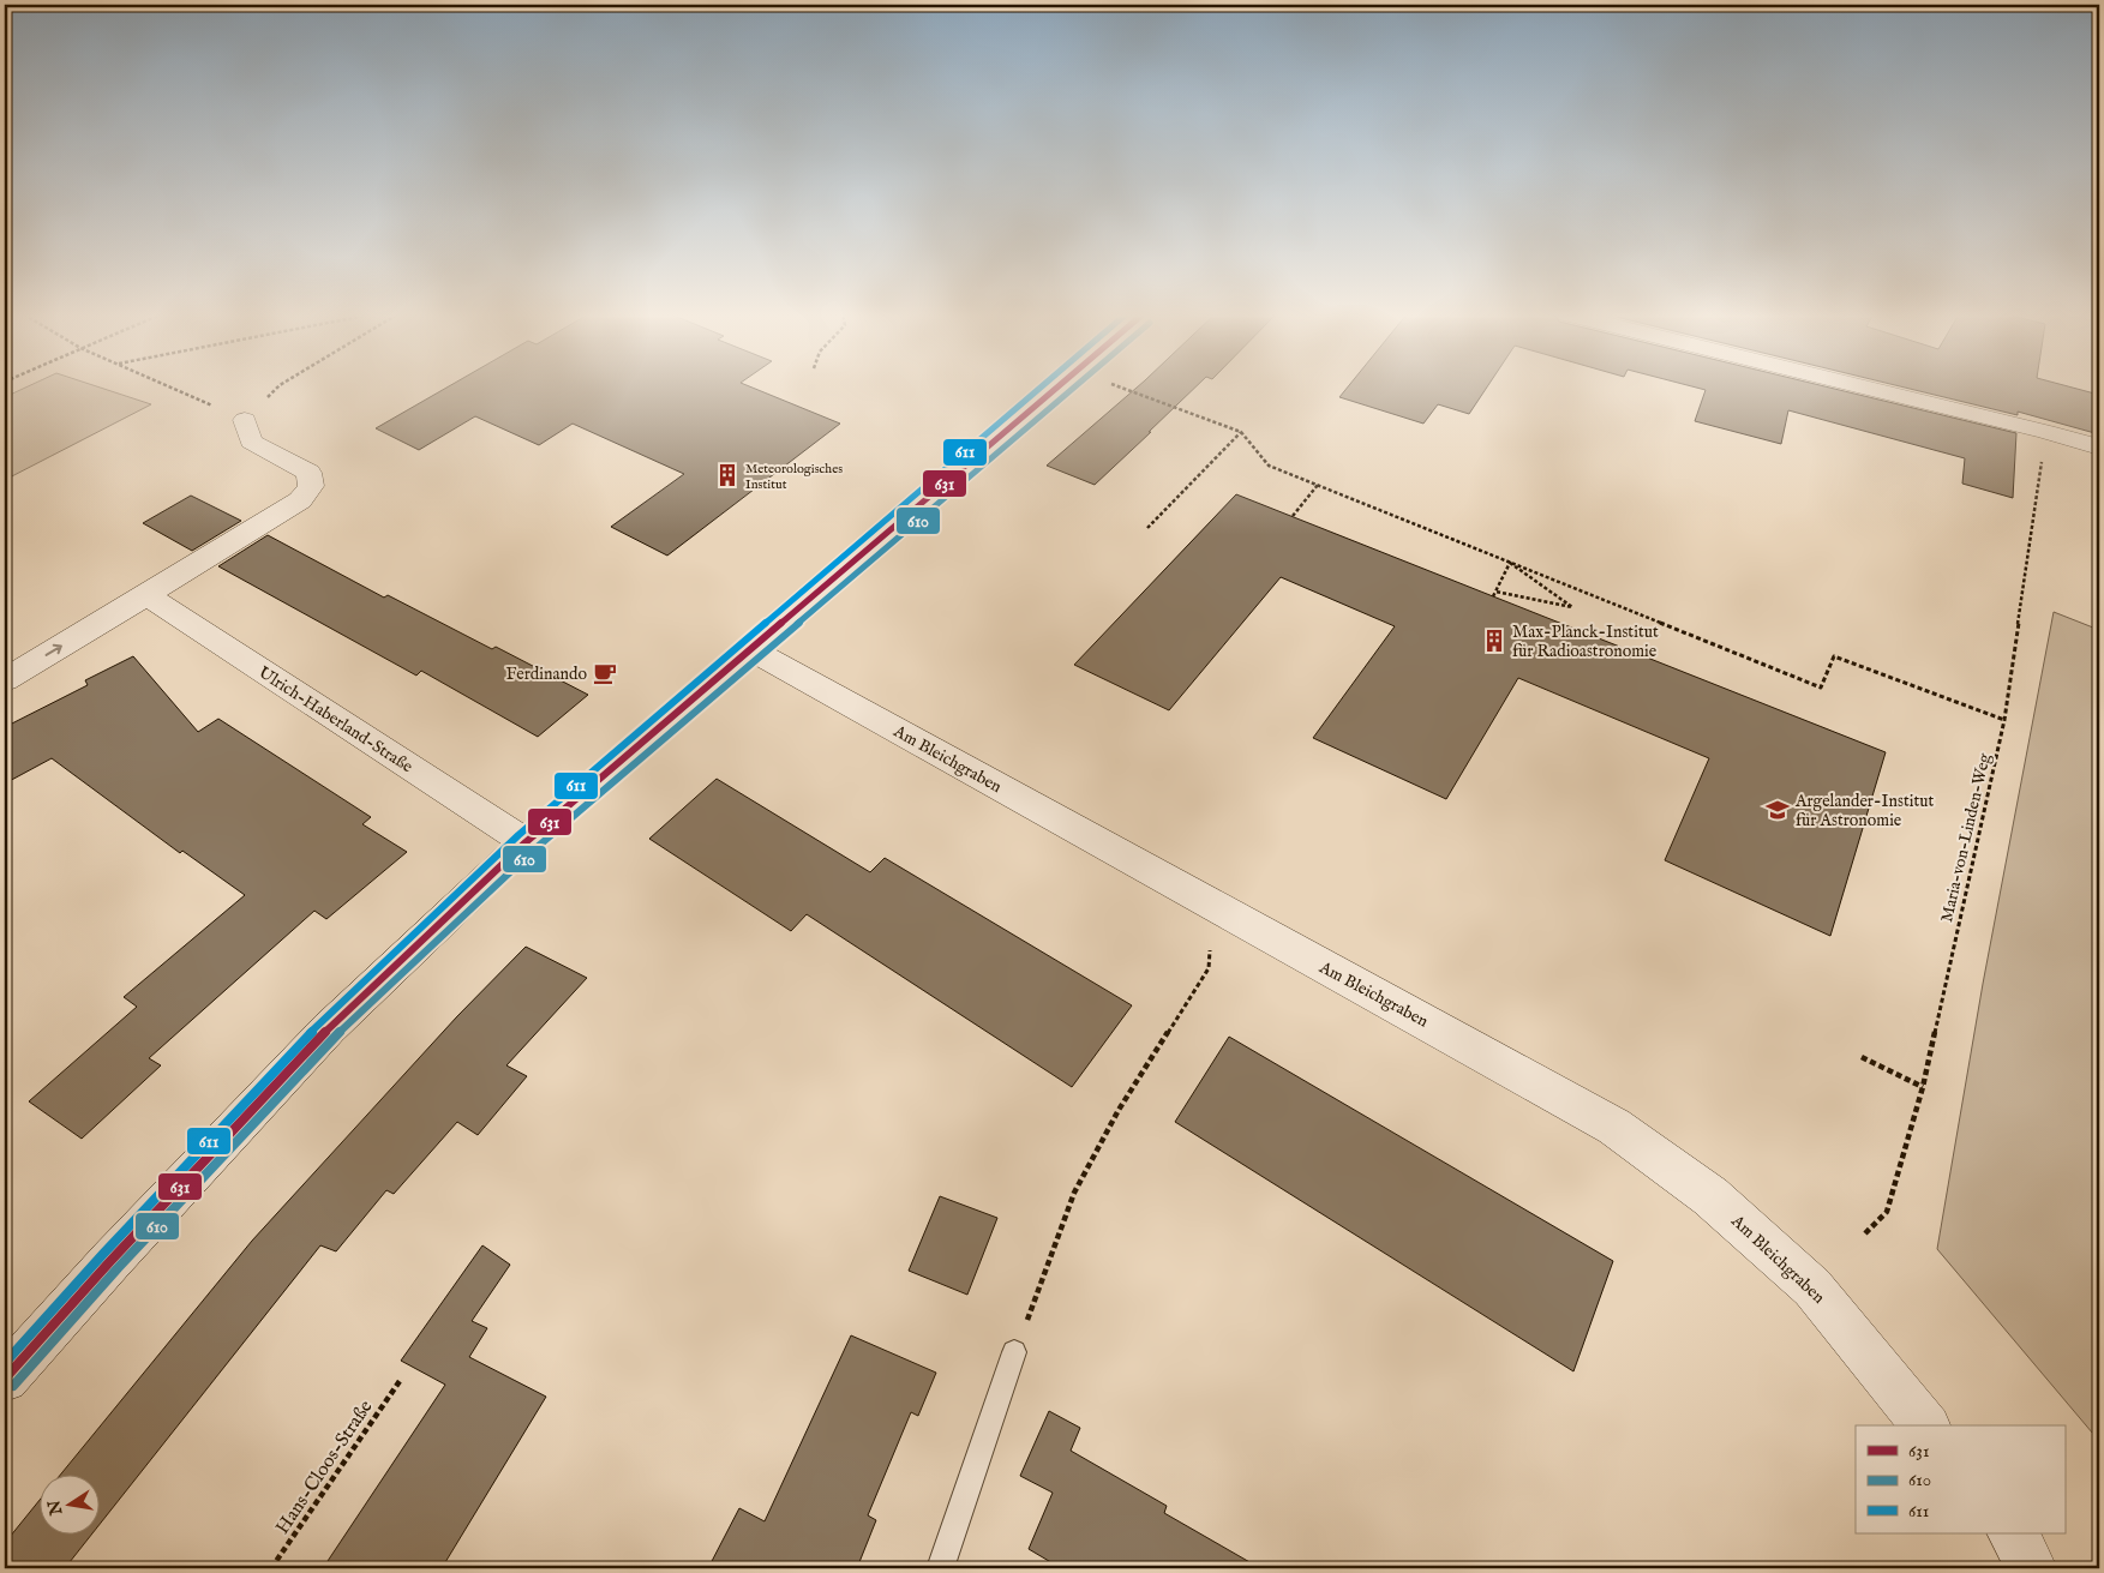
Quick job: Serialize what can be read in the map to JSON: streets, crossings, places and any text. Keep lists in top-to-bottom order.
{
  "streets": {
    "street": ["Ulrich-Haberland-Straße", "Am Bleichgraben"],
    "path": ["Maria-von-Linden-Weg", "Hans-Cloos-Straße"]
  },
  "places": {
    "building": ["Meteorologisches Institut", "Max-Planck-Institut für Radioastronomie"],
    "cafe": ["Ferdinando"],
    "school or university": ["Argelander-Institut für Astronomie"]
  },
  "lines": ["transit line 631", "transit line 610", "transit line 611"],
  "legend": ["631", "610", "611"],
  "north": "left"
}
